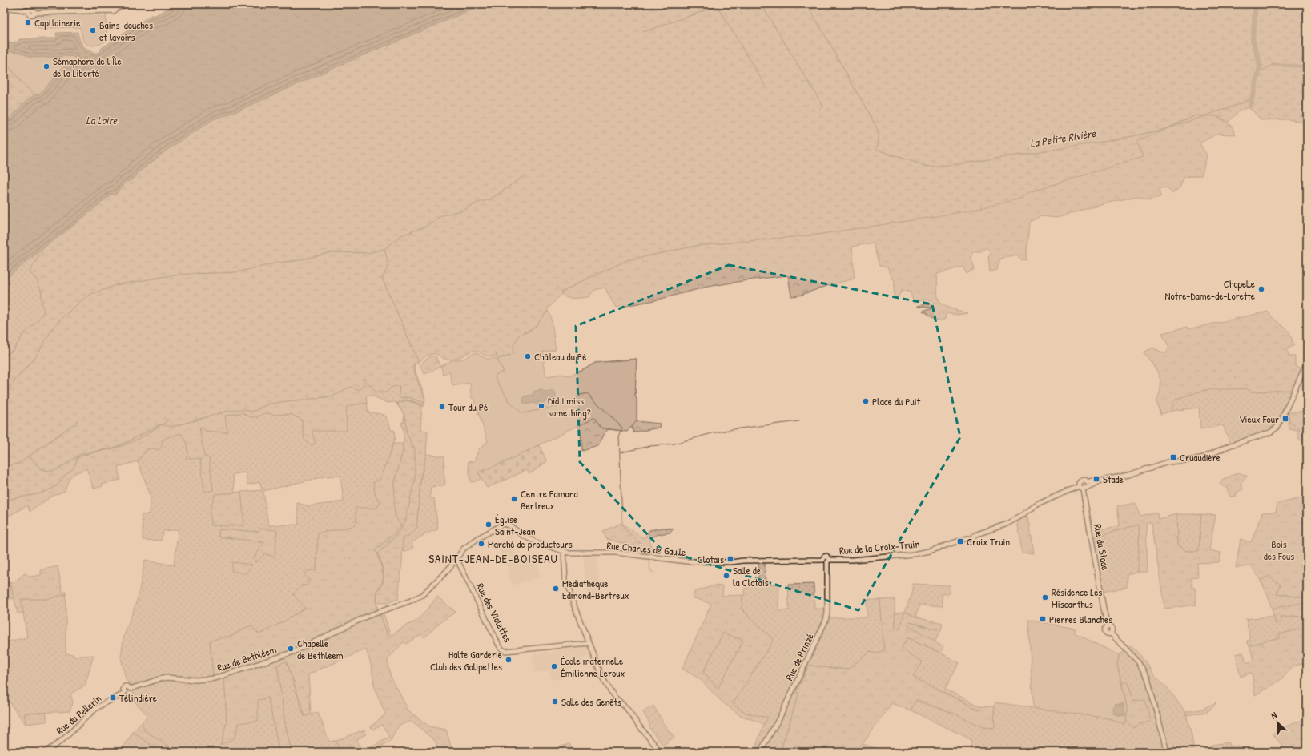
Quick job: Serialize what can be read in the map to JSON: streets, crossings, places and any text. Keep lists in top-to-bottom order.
{
  "streets": {
    "main road": [
      "Rue de la Croix-Truin",
      "Rue du Stade",
      "Rue Charles de Gaulle",
      "Rue des Violettes",
      "Rue de Prinzé",
      "Rue de Bethléem",
      "Rue du Pellerin"
    ]
  },
  "crossings": [
    ["Rue de la Croix-Truin", "Rue du Stade"],
    ["Rue de la Croix-Truin", "Rue Charles de Gaulle"],
    ["Rue de la Croix-Truin", "Rue de Prinzé"],
    ["Rue Charles de Gaulle", "Rue de Prinzé"],
    ["Rue Charles de Gaulle", "Rue de Bethléem"],
    ["Rue des Violettes", "Rue de Bethléem"],
    ["Rue de Bethléem", "Rue du Pellerin"]
  ],
  "districts": ["SAINT-JEAN-DE-BOISEAU"],
  "water": ["La Loire", "La Petite Rivière"],
  "parks": ["Bois des Fous"],
  "places": {
    "other": [
      "Capitainerie",
      "Bains-douches et lavoirs",
      "Sémaphore de l’Île de la Liberté",
      "Chapelle Notre-Dame-de-Lorette",
      "Château du Pé",
      "Place du Puit",
      "Did I miss something?",
      "Tour du Pé",
      "Centre Edmond Bertreux",
      "Église Saint-Jean",
      "Marché de producteurs",
      "Salle de la Clotais",
      "Médiathèque Edmond-Bertreux",
      "Résidence Les Miscanthus",
      "Chapelle de Bethléem",
      "Halte Garderie Club des Galipettes",
      "École maternelle Émilienne Leroux",
      "Salle des Genêts"
    ],
    "transit": [
      "Vieux Four",
      "Cruaudière",
      "Stade",
      "Croix Truin",
      "Clotais",
      "Pierres Blanches",
      "Télindière"
    ]
  },
  "north": "top left"
}
